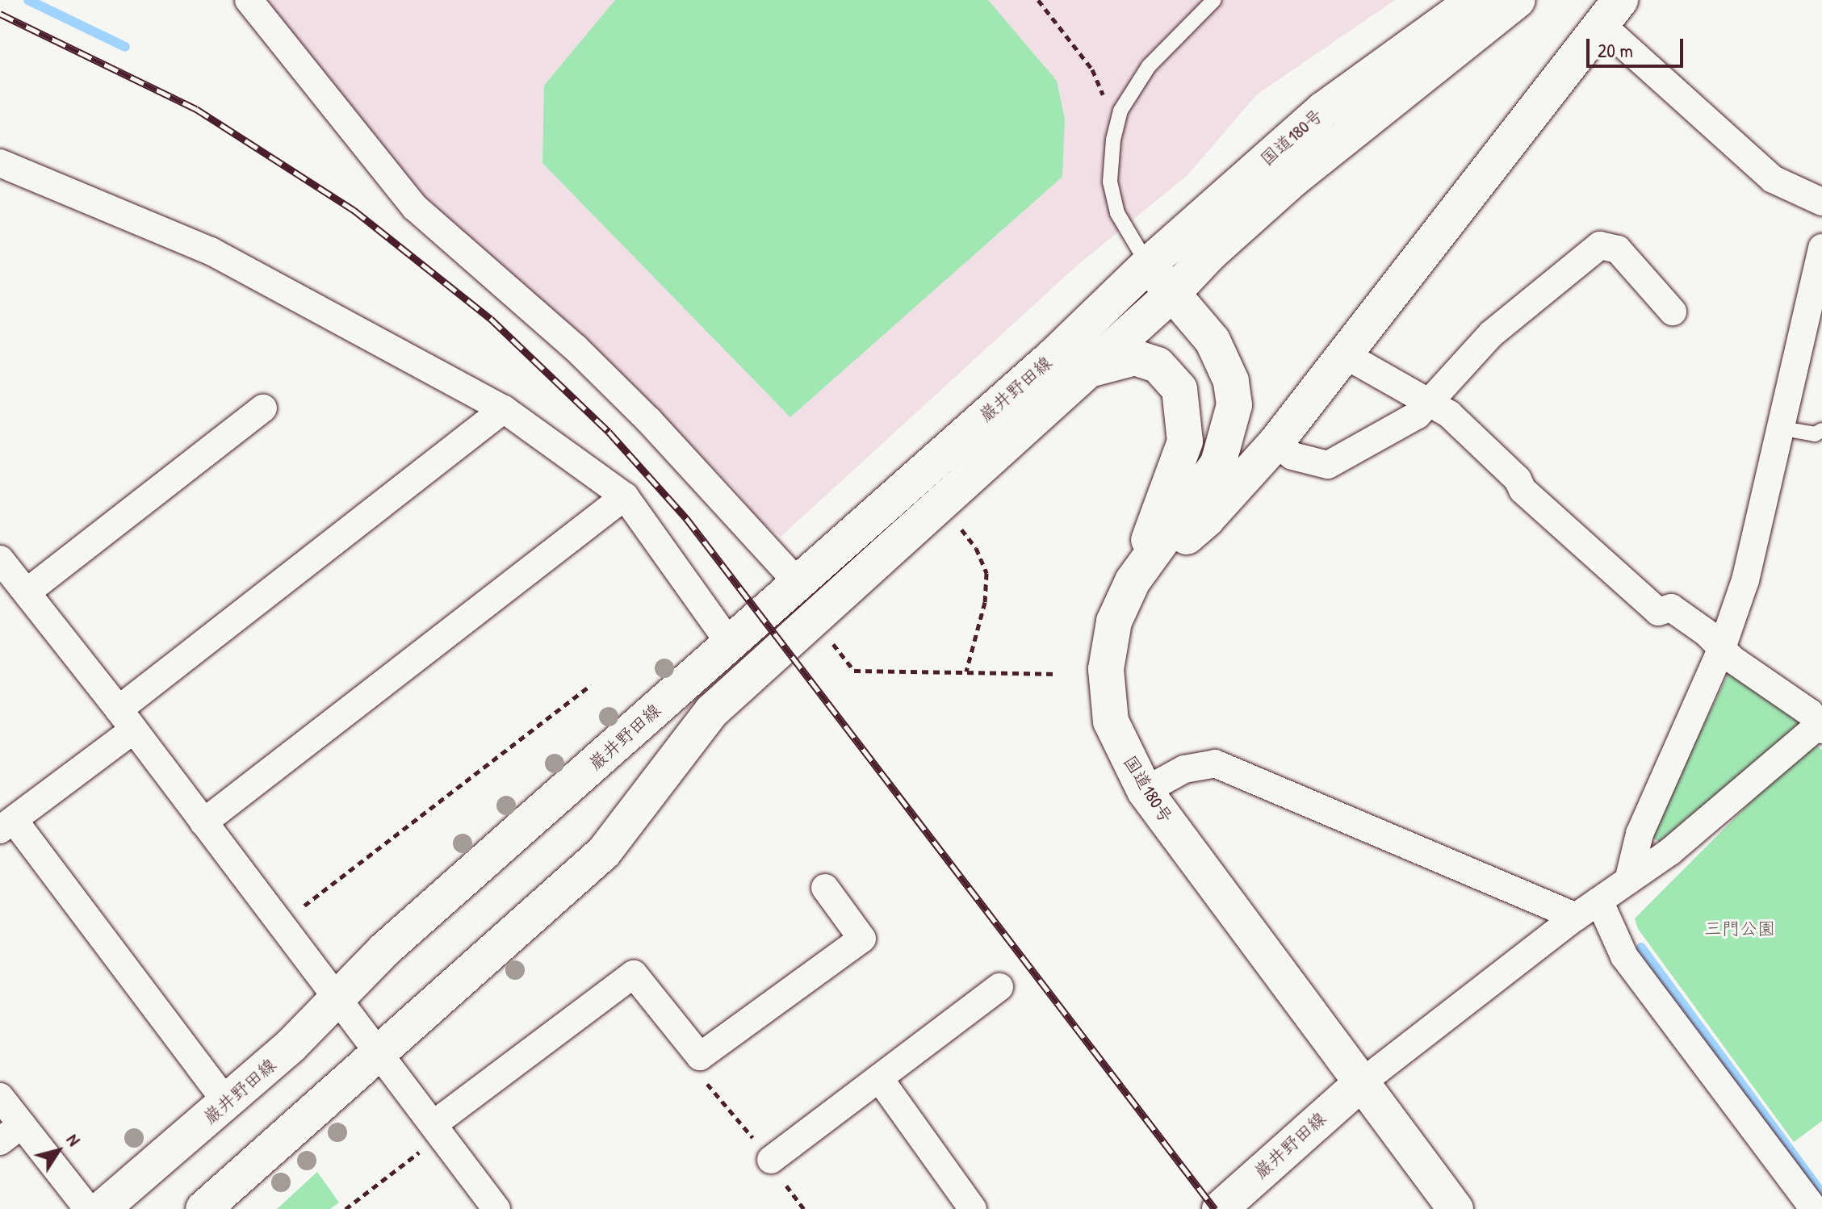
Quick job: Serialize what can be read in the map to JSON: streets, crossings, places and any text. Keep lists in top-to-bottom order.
{
  "streets": {
    "main road": ["国道180号", "巌井野田線"]
  },
  "crossings": [
    ["国道180号", "巌井野田線"]
  ],
  "parks": ["三門公園"],
  "scale_bar": "20 m",
  "north": "top right"
}
